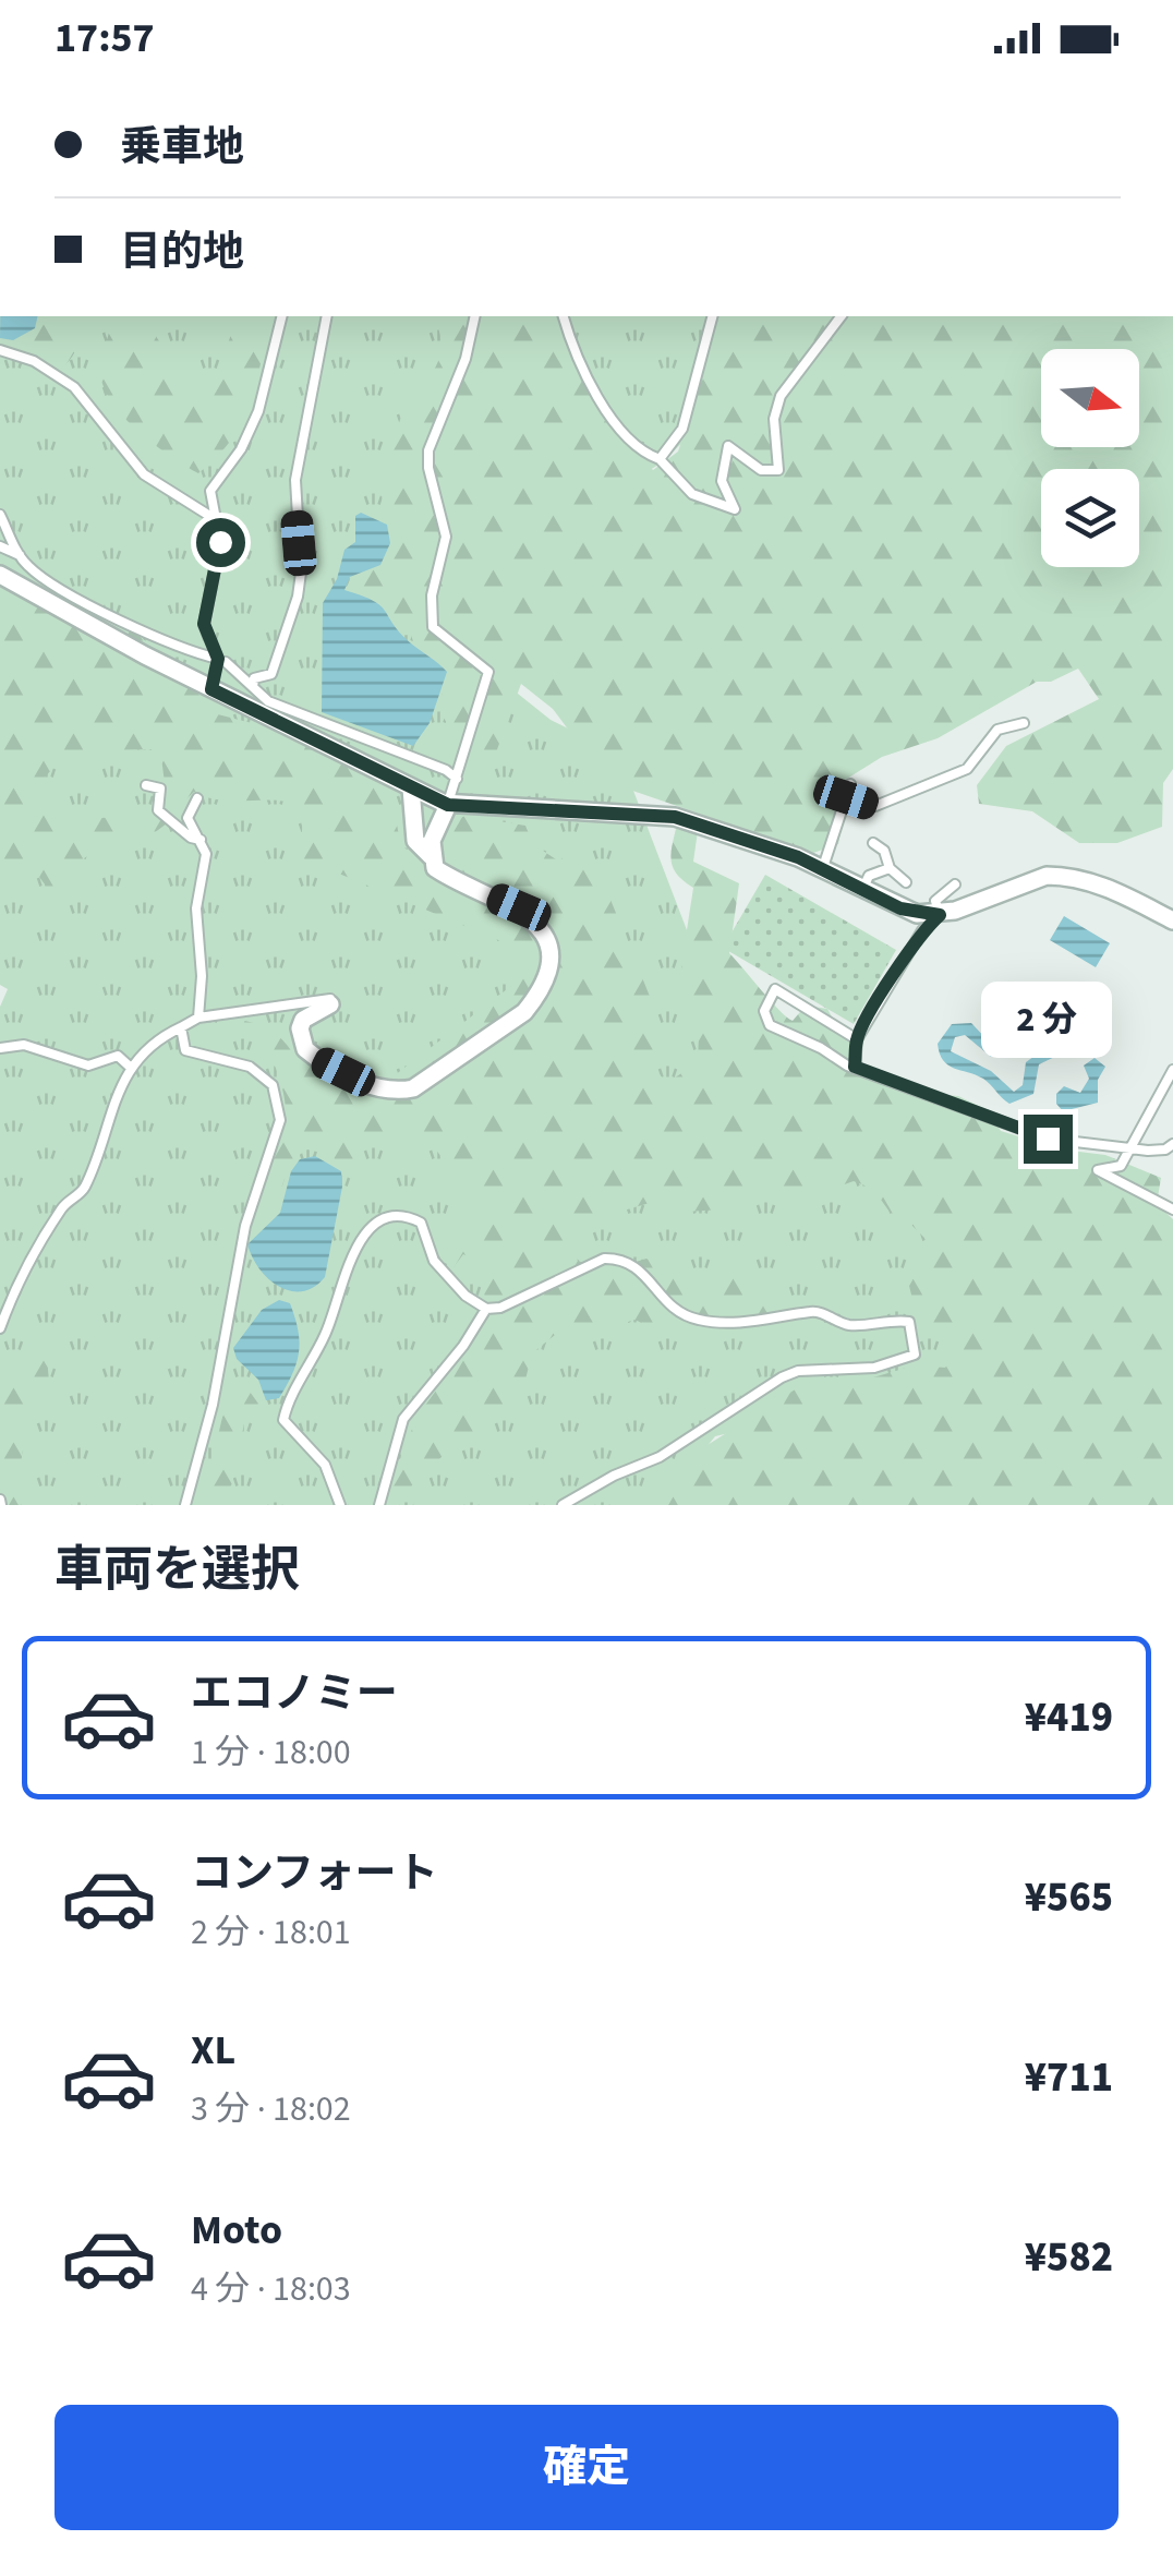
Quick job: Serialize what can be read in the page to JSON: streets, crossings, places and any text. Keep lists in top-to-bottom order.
{
  "north": "right",
  "page": {
    "status": "17:57",
    "banner": ["乗車地", "目的地"],
    "bubble": "2 分",
    "heading": "車両を選択",
    "list": [
      {
        "name": "エコノミー",
        "note": "1 分 · 18:00",
        "value": "¥419"
      },
      {
        "name": "コンフォート",
        "note": "2 分 · 18:01",
        "value": "¥565"
      },
      {
        "name": "XL",
        "note": "3 分 · 18:02",
        "value": "¥711"
      },
      {
        "name": "Moto",
        "note": "4 分 · 18:03",
        "value": "¥582"
      }
    ],
    "buttons": "確定"
  }
}
